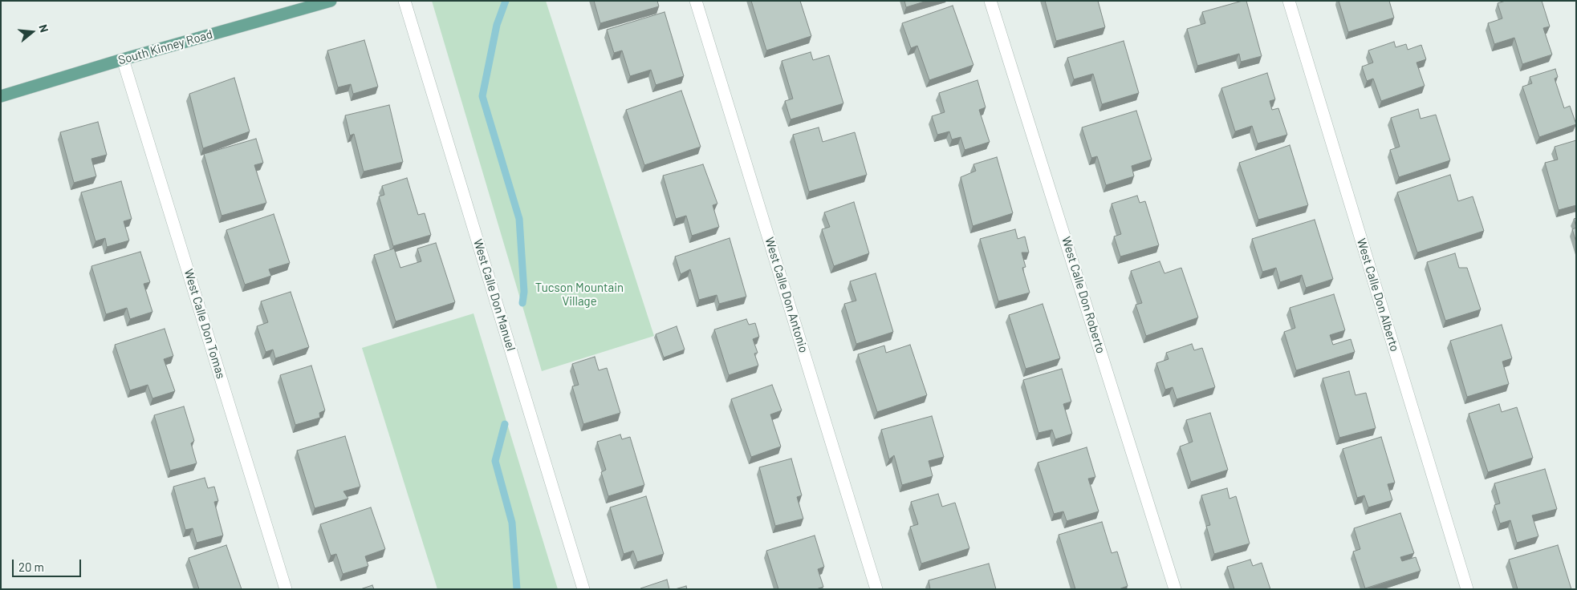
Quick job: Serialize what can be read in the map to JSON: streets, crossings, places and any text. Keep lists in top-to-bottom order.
{
  "streets": {
    "main road": ["South Kinney Road"],
    "street": [
      "West Calle Don Manuel",
      "West Calle Don Antonio",
      "West Calle Don Roberto",
      "West Calle Don Alberto",
      "West Calle Don Tomas"
    ]
  },
  "crossings": [
    ["South Kinney Road", "West Calle Don Tomas"]
  ],
  "parks": ["Tucson Mountain Village"],
  "scale_bar": "20 m",
  "north": "right"
}
